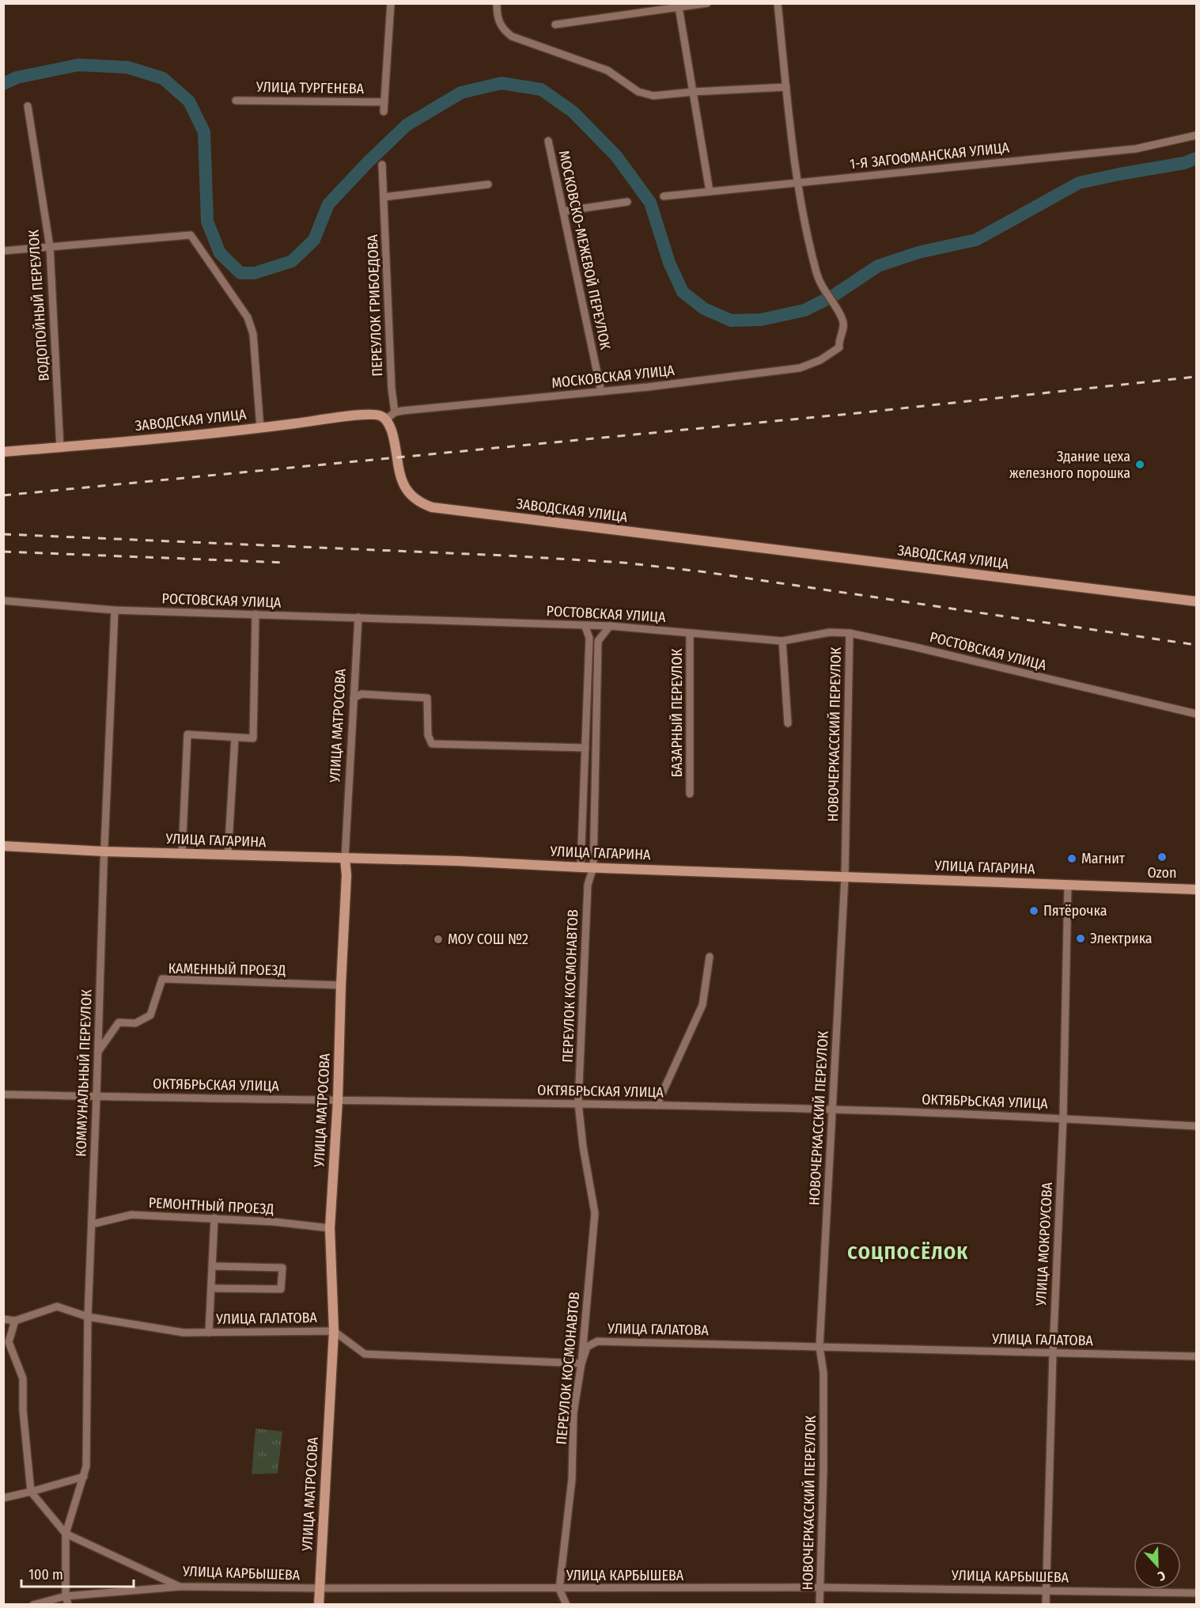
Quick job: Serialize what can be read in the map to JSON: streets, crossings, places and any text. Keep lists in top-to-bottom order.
{
  "streets": {
    "main road": ["ЗАВОДСКАЯ УЛИЦА", "УЛИЦА МАТРОСОВА", "УЛИЦА ГАГАРИНА"],
    "street": [
      "УЛИЦА ТУРГЕНЕВА",
      "1-Я ЗАГОФМАНСКАЯ УЛИЦА",
      "МОСКОВСКО-МЕЖЕВОЙ ПЕРЕУЛОК",
      "ВОДОПОЙНЫЙ ПЕРЕУЛОК",
      "ПЕРЕУЛОК ГРИБОЕДОВА",
      "МОСКОВСКАЯ УЛИЦА",
      "РОСТОВСКАЯ УЛИЦА",
      "БАЗАРНЫЙ ПЕРЕУЛОК",
      "НОВОЧЕРКАССКИЙ ПЕРЕУЛОК",
      "КАМЕННЫЙ ПРОЕЗД",
      "ПЕРЕУЛОК КОСМОНАВТОВ",
      "КОММУНАЛЬНЫЙ ПЕРЕУЛОК",
      "ОКТЯБРЬСКАЯ УЛИЦА",
      "РЕМОНТНЫЙ ПРОЕЗД",
      "УЛИЦА МОКРОУСОВА",
      "УЛИЦА ГАЛАТОВА",
      "УЛИЦА КАРБЫШЕВА"
    ]
  },
  "crossings": [
    ["1-Я ЗАГОФМАНСКАЯ УЛИЦА", "МОСКОВСКАЯ УЛИЦА"],
    ["МОСКОВСКО-МЕЖЕВОЙ ПЕРЕУЛОК", "МОСКОВСКАЯ УЛИЦА"],
    ["ВОДОПОЙНЫЙ ПЕРЕУЛОК", "ЗАВОДСКАЯ УЛИЦА"],
    ["ПЕРЕУЛОК ГРИБОЕДОВА", "МОСКОВСКАЯ УЛИЦА"],
    ["РОСТОВСКАЯ УЛИЦА", "БАЗАРНЫЙ ПЕРЕУЛОК"],
    ["РОСТОВСКАЯ УЛИЦА", "УЛИЦА МАТРОСОВА"],
    ["РОСТОВСКАЯ УЛИЦА", "НОВОЧЕРКАССКИЙ ПЕРЕУЛОК"],
    ["РОСТОВСКАЯ УЛИЦА", "ПЕРЕУЛОК КОСМОНАВТОВ"],
    ["РОСТОВСКАЯ УЛИЦА", "КОММУНАЛЬНЫЙ ПЕРЕУЛОК"],
    ["УЛИЦА МАТРОСОВА", "УЛИЦА ГАГАРИНА"],
    ["УЛИЦА МАТРОСОВА", "КАМЕННЫЙ ПРОЕЗД"],
    ["УЛИЦА МАТРОСОВА", "ОКТЯБРЬСКАЯ УЛИЦА"],
    ["УЛИЦА МАТРОСОВА", "РЕМОНТНЫЙ ПРОЕЗД"],
    ["УЛИЦА МАТРОСОВА", "УЛИЦА ГАЛАТОВА"],
    ["УЛИЦА МАТРОСОВА", "УЛИЦА КАРБЫШЕВА"],
    ["НОВОЧЕРКАССКИЙ ПЕРЕУЛОК", "УЛИЦА ГАГАРИНА"],
    ["НОВОЧЕРКАССКИЙ ПЕРЕУЛОК", "ОКТЯБРЬСКАЯ УЛИЦА"],
    ["НОВОЧЕРКАССКИЙ ПЕРЕУЛОК", "УЛИЦА ГАЛАТОВА"],
    ["НОВОЧЕРКАССКИЙ ПЕРЕУЛОК", "УЛИЦА КАРБЫШЕВА"],
    ["УЛИЦА ГАГАРИНА", "ПЕРЕУЛОК КОСМОНАВТОВ"],
    ["УЛИЦА ГАГАРИНА", "КОММУНАЛЬНЫЙ ПЕРЕУЛОК"],
    ["УЛИЦА ГАГАРИНА", "УЛИЦА МОКРОУСОВА"],
    ["КАМЕННЫЙ ПРОЕЗД", "КОММУНАЛЬНЫЙ ПЕРЕУЛОК"],
    ["ПЕРЕУЛОК КОСМОНАВТОВ", "ОКТЯБРЬСКАЯ УЛИЦА"],
    ["ПЕРЕУЛОК КОСМОНАВТОВ", "УЛИЦА ГАЛАТОВА"],
    ["ПЕРЕУЛОК КОСМОНАВТОВ", "УЛИЦА КАРБЫШЕВА"],
    ["КОММУНАЛЬНЫЙ ПЕРЕУЛОК", "ОКТЯБРЬСКАЯ УЛИЦА"],
    ["КОММУНАЛЬНЫЙ ПЕРЕУЛОК", "РЕМОНТНЫЙ ПРОЕЗД"],
    ["КОММУНАЛЬНЫЙ ПЕРЕУЛОК", "УЛИЦА ГАЛАТОВА"],
    ["КОММУНАЛЬНЫЙ ПЕРЕУЛОК", "УЛИЦА КАРБЫШЕВА"],
    ["ОКТЯБРЬСКАЯ УЛИЦА", "УЛИЦА МОКРОУСОВА"],
    ["УЛИЦА МОКРОУСОВА", "УЛИЦА ГАЛАТОВА"],
    ["УЛИЦА МОКРОУСОВА", "УЛИЦА КАРБЫШЕВА"]
  ],
  "districts": ["СОЦПОСЁЛОК"],
  "places": [
    "Здание цеха железного порошка",
    "Ozon",
    "Магнит",
    "Пятёрочка",
    "Электрика",
    "МОУ СОШ №2"
  ],
  "scale_bar": "100 m",
  "north": "bottom"
}
